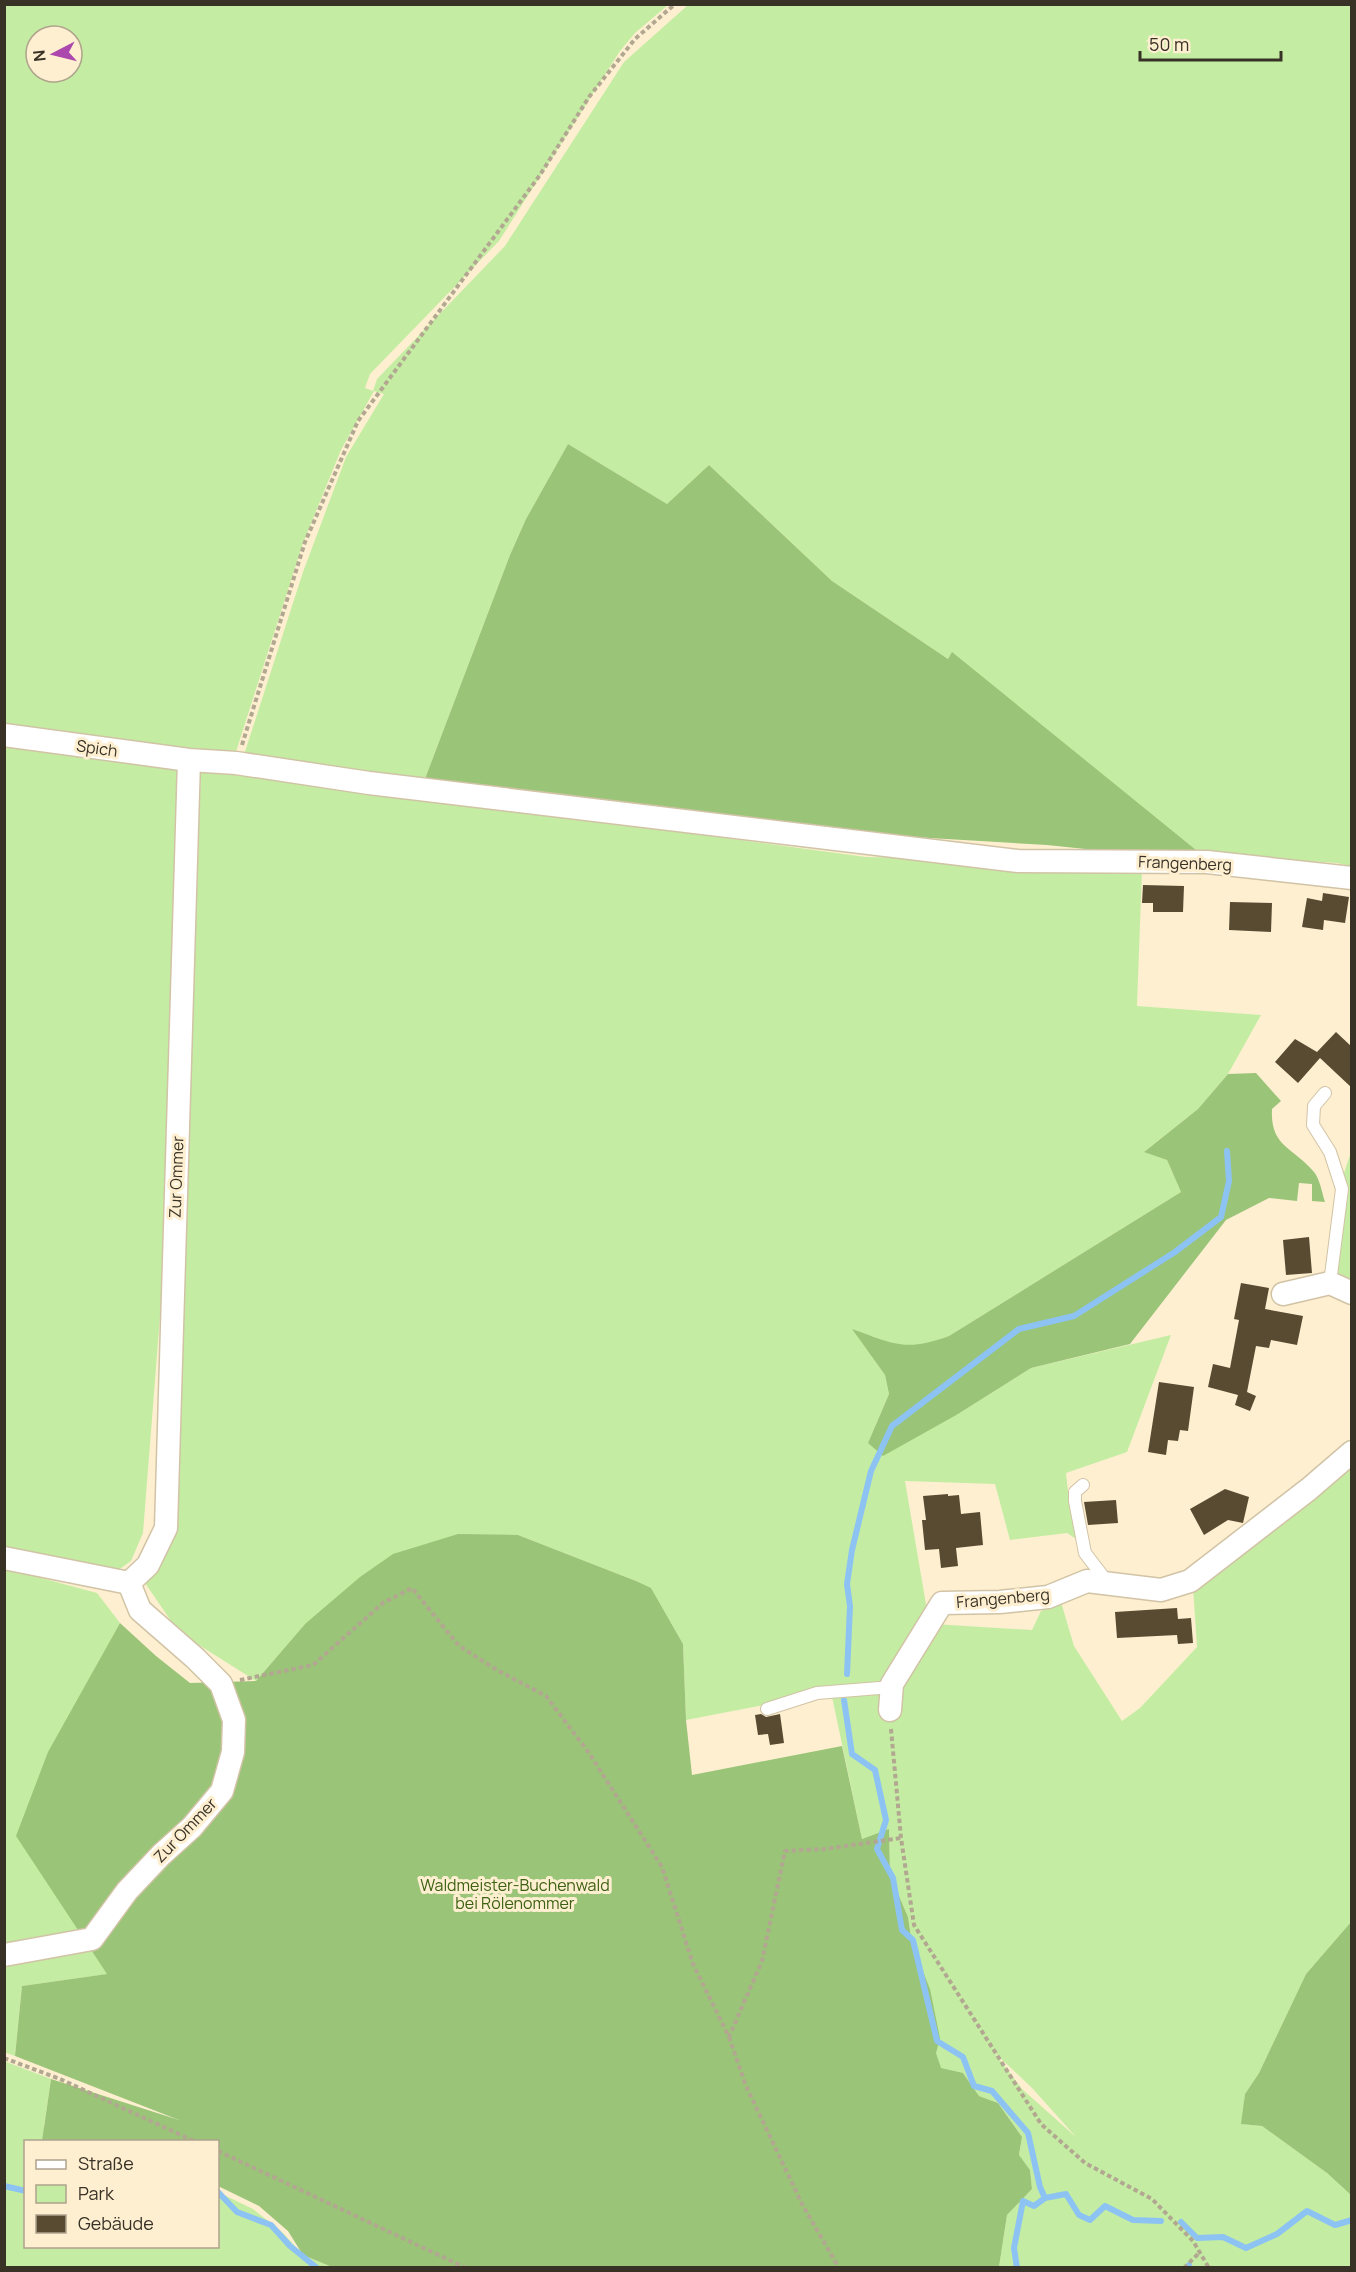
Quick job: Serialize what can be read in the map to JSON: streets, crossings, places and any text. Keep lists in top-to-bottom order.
{
  "streets": {
    "street": ["Spich", "Frangenberg", "Zur Ommer"]
  },
  "crossings": [
    ["Spich", "Frangenberg"],
    ["Spich", "Zur Ommer"]
  ],
  "parks": ["Waldmeister-Buchenwald bei Rölenommer"],
  "legend": ["Straße", "Park", "Gebäude"],
  "scale_bar": "50 m",
  "north": "left"
}
